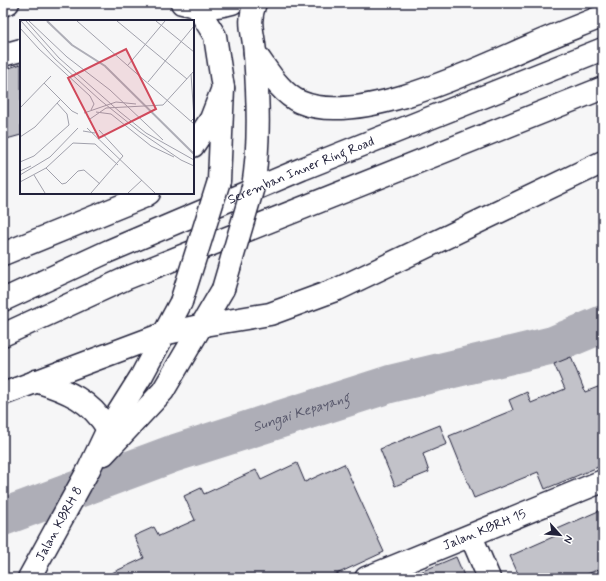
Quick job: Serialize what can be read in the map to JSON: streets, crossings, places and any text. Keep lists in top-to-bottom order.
{
  "streets": {
    "main road": ["Seremban Inner Ring Road", "Jalan KBRH 8", "Jalan KBRH 15"]
  },
  "water": ["Sungai Kepayang"],
  "north": "bottom right"
}
